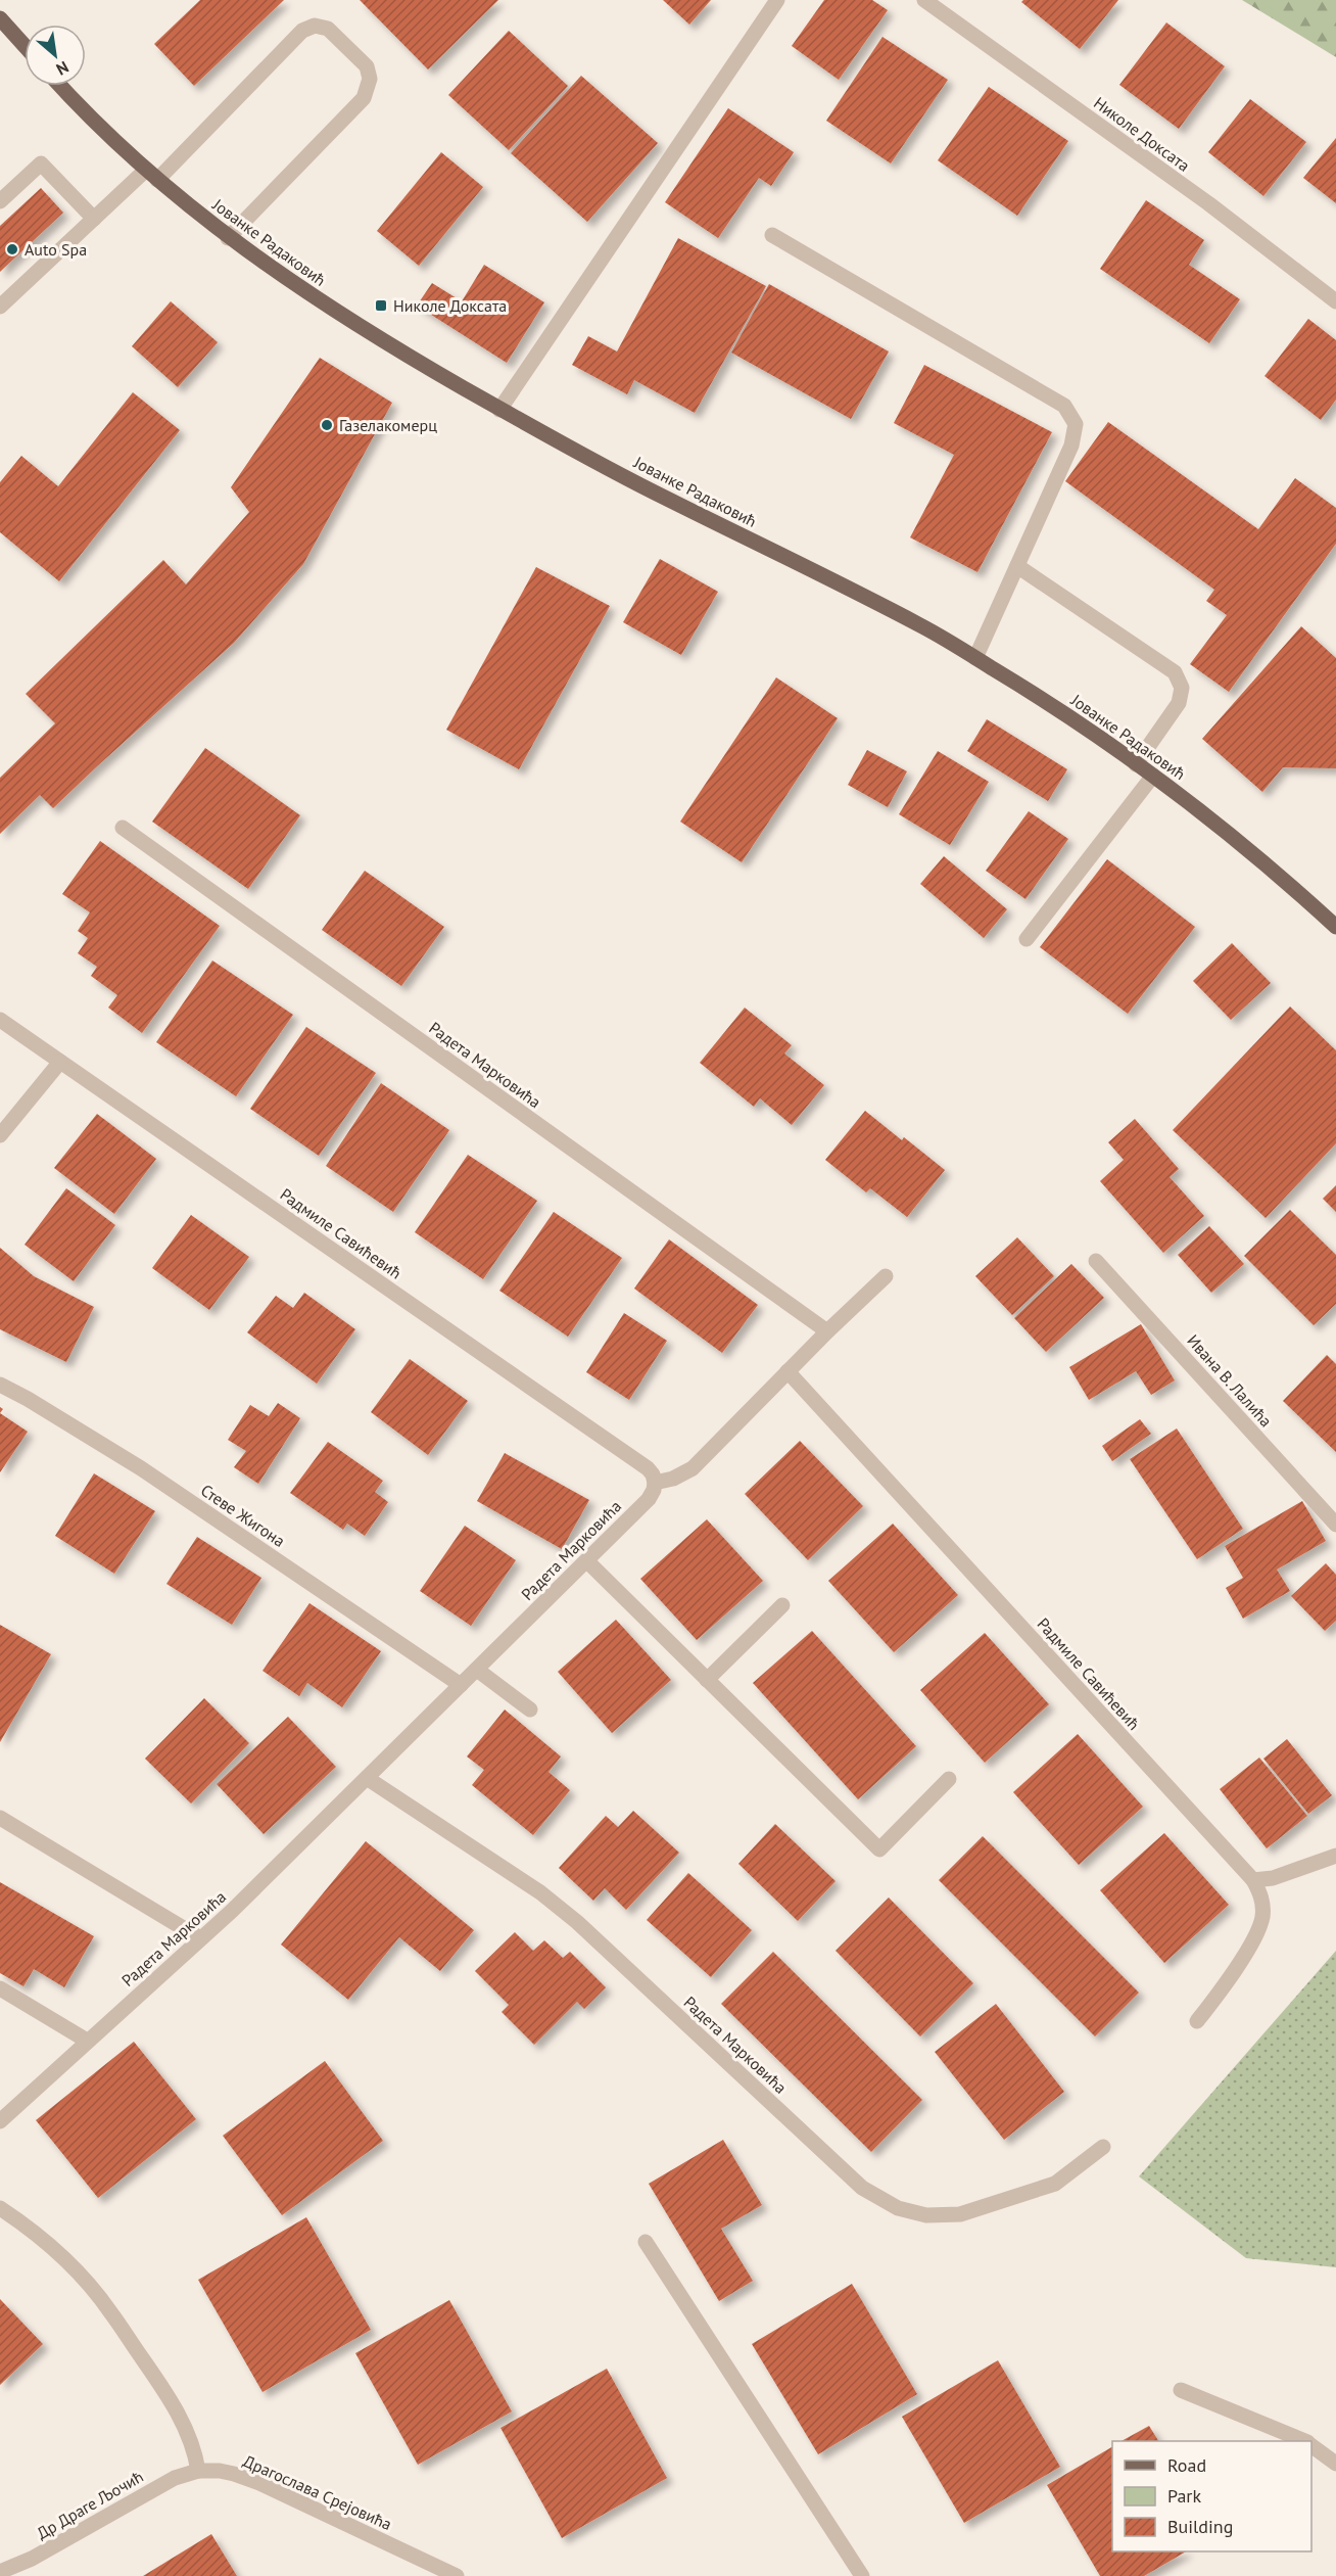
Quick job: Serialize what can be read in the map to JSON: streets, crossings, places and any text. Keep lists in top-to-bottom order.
{
  "streets": {
    "main road": ["Јованке Радаковић"],
    "street": [
      "Николе Доксата",
      "Радета Марковића",
      "Радмиле Савићевић",
      "Ивана В. Лалића",
      "Стеве Жигона",
      "Драгослава Срејовића",
      "Др Драге Љочић"
    ]
  },
  "crossings": [
    ["Радета Марковића", "Радмиле Савићевић"],
    ["Радета Марковића", "Стеве Жигона"],
    ["Драгослава Срејовића", "Др Драге Љочић"]
  ],
  "places": {
    "other": ["Auto Spa", "Газелакомерц"],
    "transit": ["Николе Доксата"]
  },
  "legend": ["Road", "Park", "Building"],
  "north": "bottom right"
}
